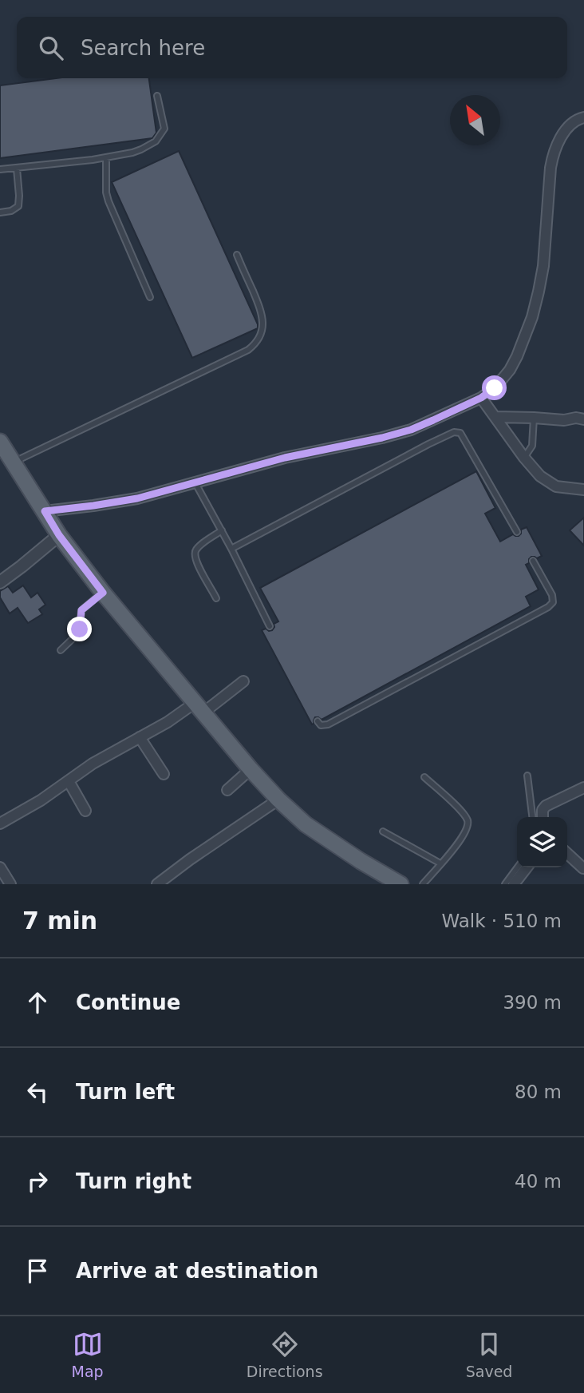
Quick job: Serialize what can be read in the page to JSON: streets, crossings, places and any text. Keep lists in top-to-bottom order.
{
  "north": "top left",
  "page": {
    "search": "Search here",
    "heading": ["7 min", "Walk · 510 m"],
    "list": [
      ["Continue", "390 m"],
      ["Turn left", "80 m"],
      ["Turn right", "40 m"],
      "Arrive at destination"
    ],
    "nav": ["Map", "Directions", "Saved"]
  }
}
